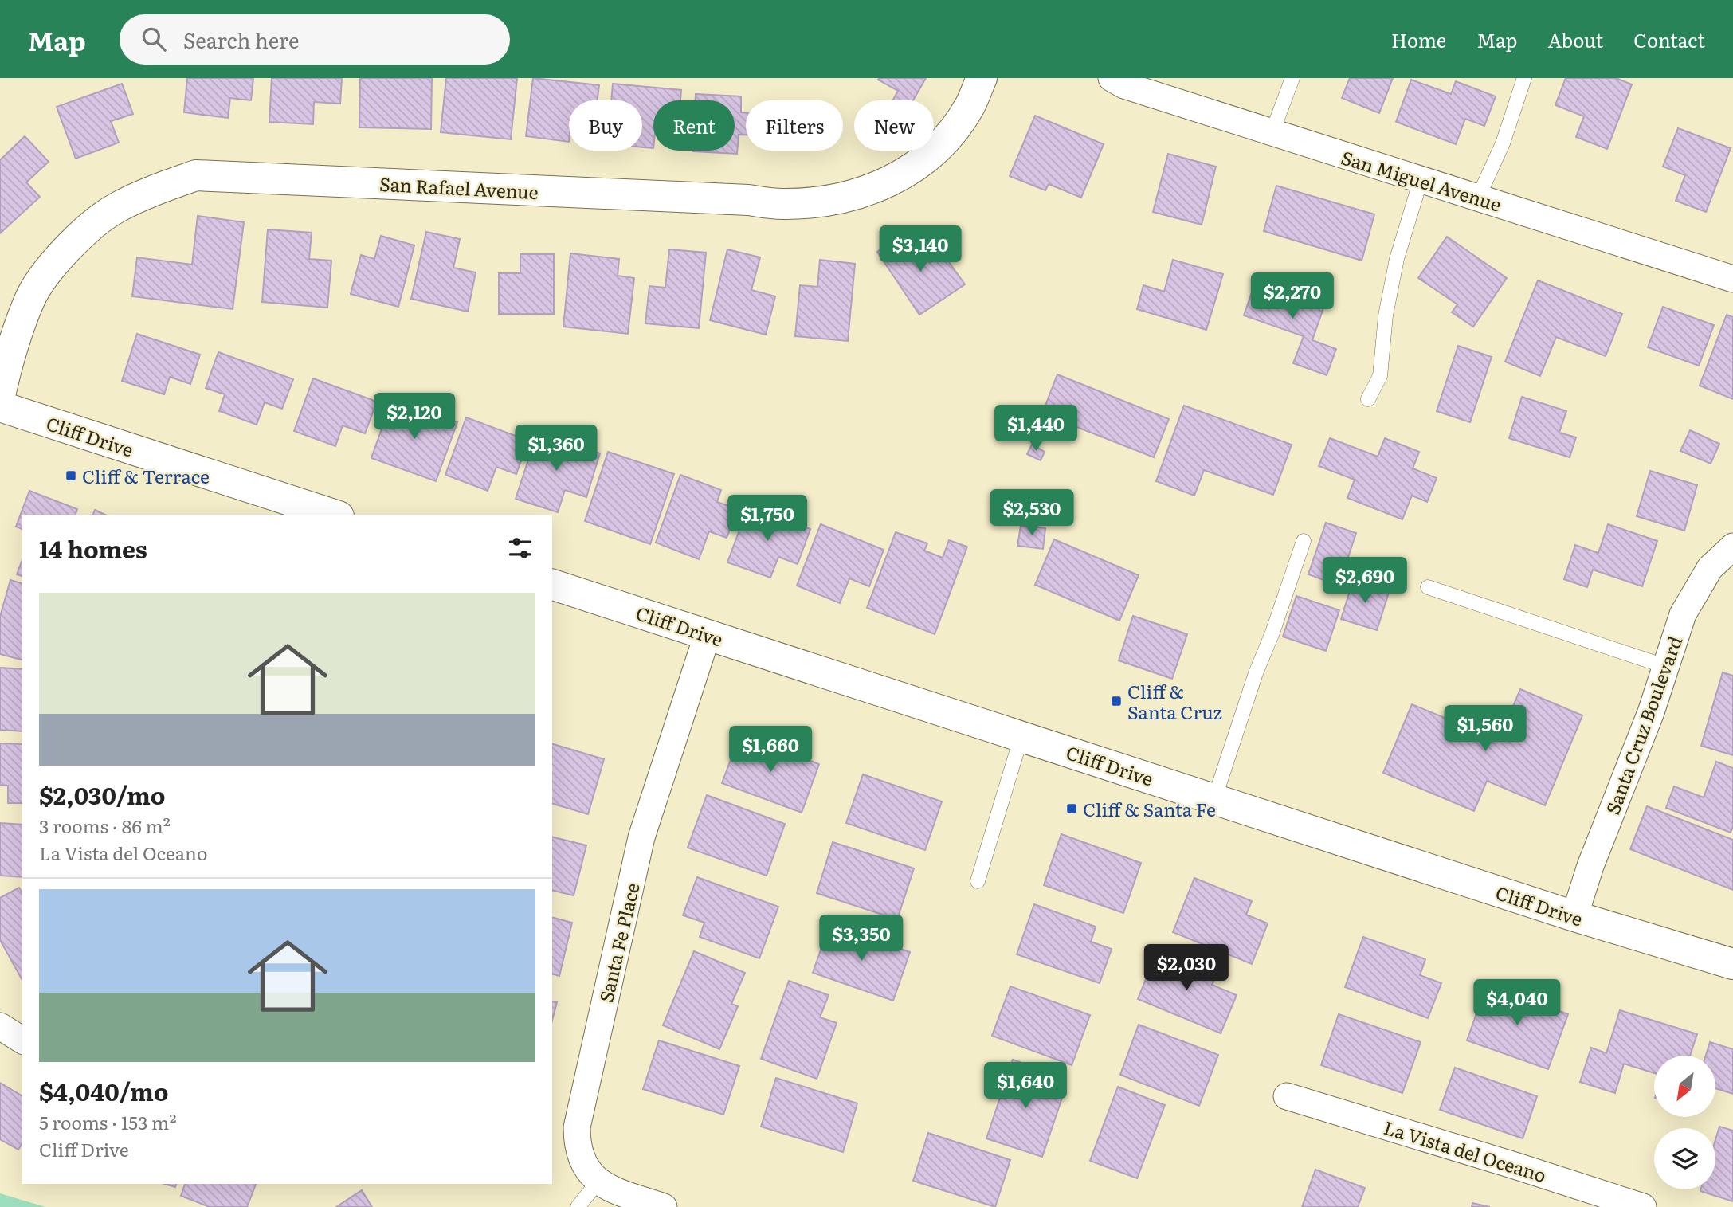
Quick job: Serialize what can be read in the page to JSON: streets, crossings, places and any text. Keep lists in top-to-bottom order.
{
  "streets": {
    "main road": ["San Rafael Avenue", "Cliff Drive"],
    "street": [
      "San Miguel Avenue",
      "Santa Cruz Boulevard",
      "Santa Fe Place",
      "La Vista del Oceano"
    ]
  },
  "crossings": [
    ["Cliff Drive", "Santa Cruz Boulevard"],
    ["Cliff Drive", "Santa Fe Place"]
  ],
  "places": {
    "transit": ["Cliff & Terrace", "Cliff & Santa Cruz", "Cliff & Santa Fe"]
  },
  "north": "bottom left",
  "page": {
    "header": "Map",
    "search": "Search here",
    "nav": [
      "Home",
      "Map",
      "About",
      "Contact"
    ],
    "chip": [
      "Buy",
      "Rent",
      "Filters",
      "New"
    ],
    "price": [
      "$3,140",
      "$2,270",
      "$2,120",
      "$1,440",
      "$1,360",
      "$2,530",
      "$1,750",
      "$2,690",
      "$1,560",
      "$1,660",
      "$3,350",
      "$2,030",
      "$4,040",
      "$1,640"
    ],
    "heading": "14 homes",
    "list": [
      {
        "name": "$2,030/mo",
        "note": "3 rooms · 86 m² · La Vista del Oceano"
      },
      {
        "name": "$4,040/mo",
        "note": "5 rooms · 153 m² · Cliff Drive"
      }
    ]
  }
}
